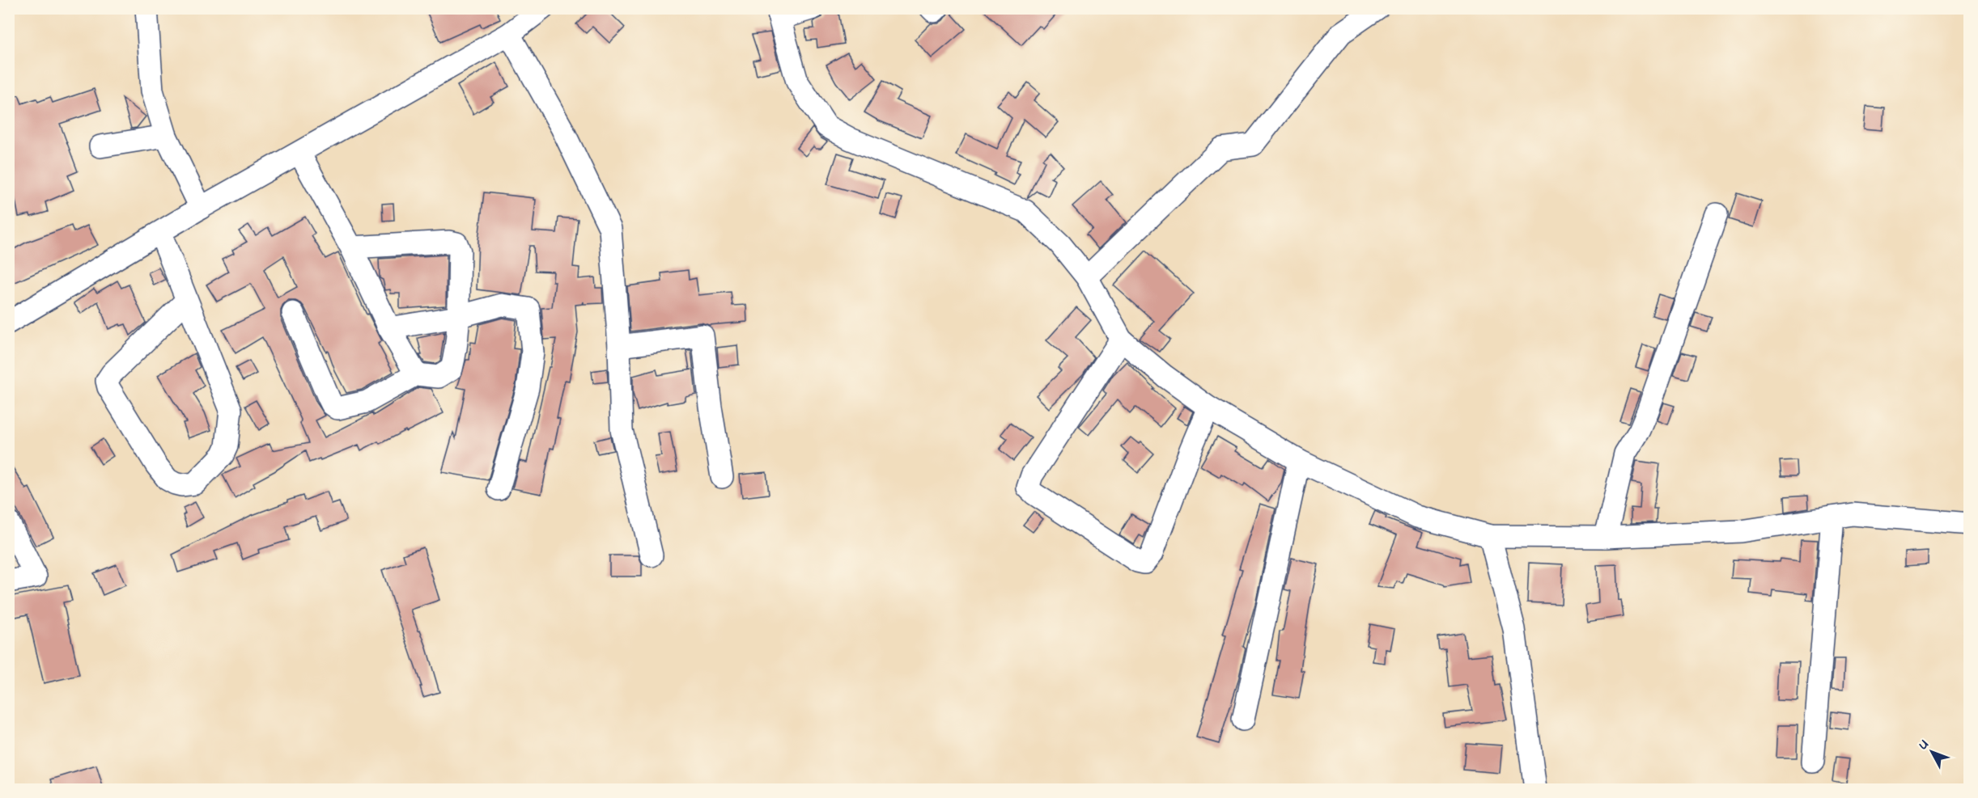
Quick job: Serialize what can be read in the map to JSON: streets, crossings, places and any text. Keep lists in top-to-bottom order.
{
  "north": "top left"
}
